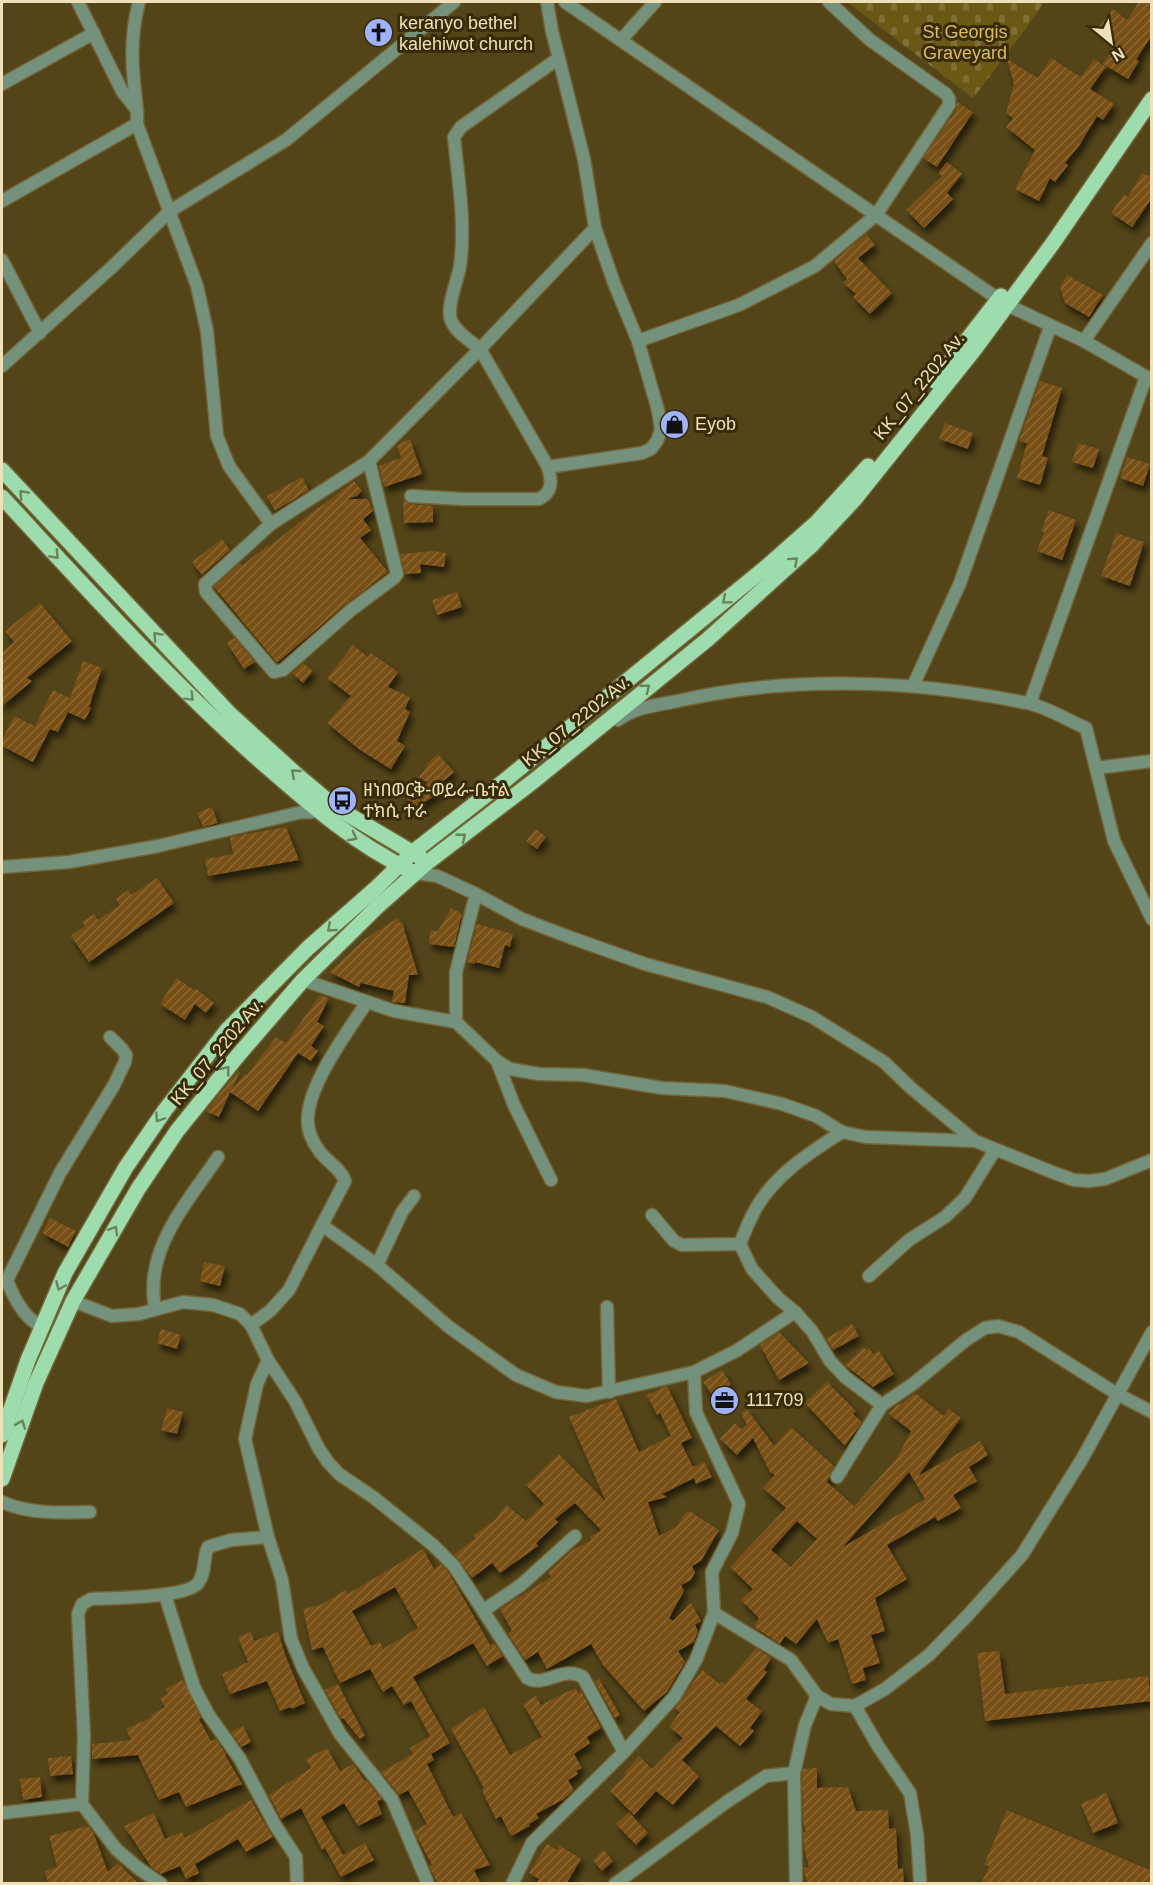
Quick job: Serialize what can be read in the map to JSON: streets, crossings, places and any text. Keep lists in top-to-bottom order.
{
  "streets": {
    "main road": ["KK_07_2202 Av."]
  },
  "parks": ["St Georgis Graveyard"],
  "places": {
    "church": ["keranyo bethel kalehiwot church"],
    "shop": ["Eyob"],
    "bus stop": ["ዘነበወርቅ-ወይራ-ቤተል ተክሲ ተራ"],
    "office": ["111709"]
  },
  "north": "bottom right"
}
